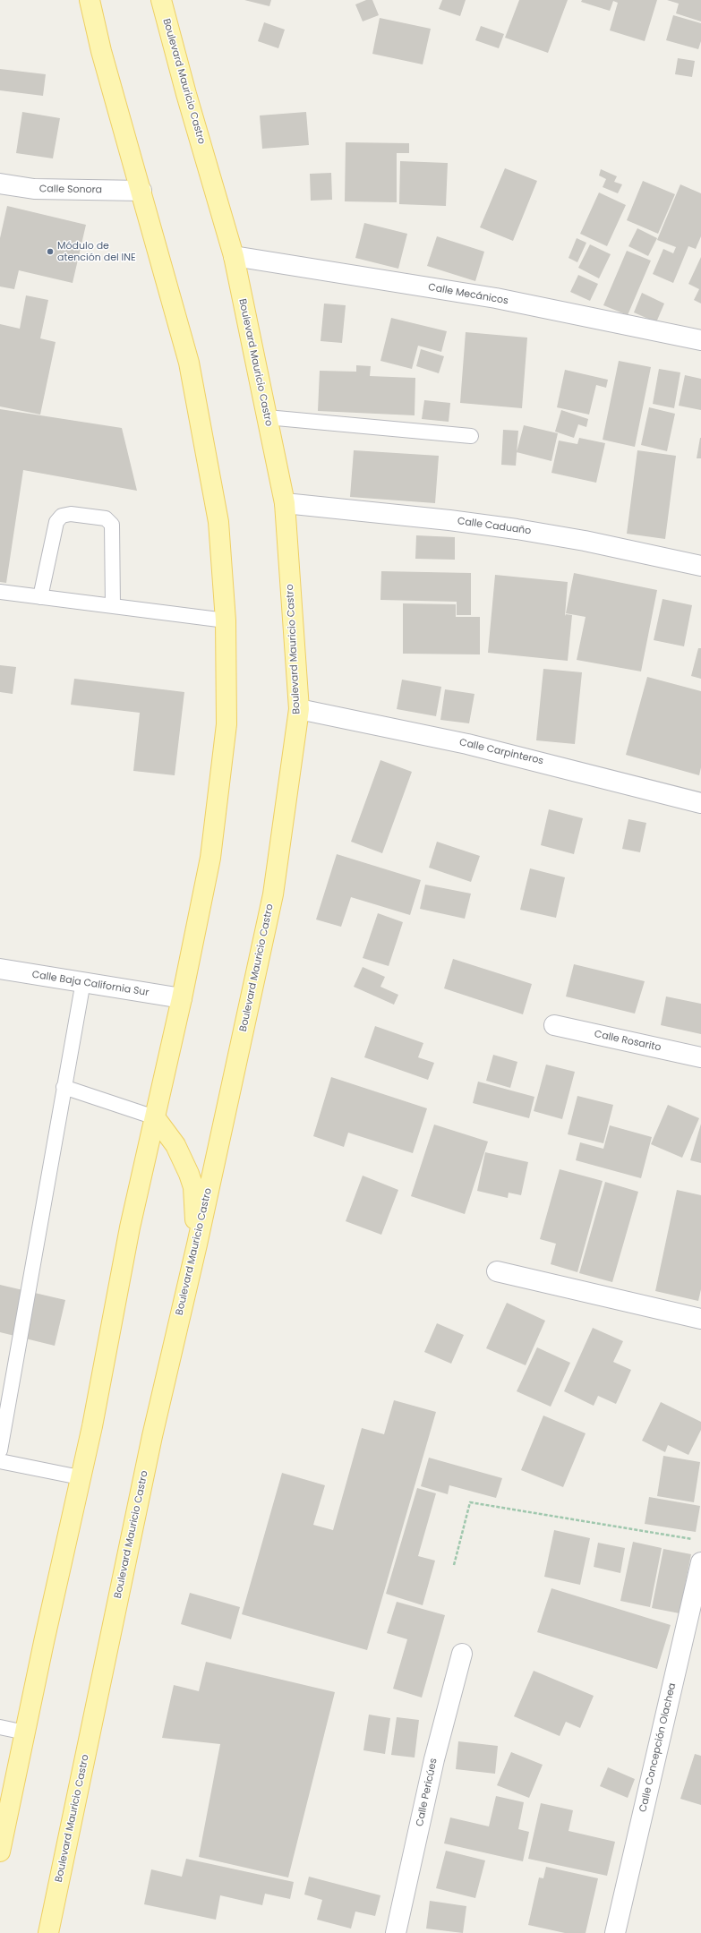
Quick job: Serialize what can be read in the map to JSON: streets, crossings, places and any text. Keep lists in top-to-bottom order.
{
  "streets": {
    "main road": ["Boulevard Mauricio Castro"],
    "street": [
      "Calle Sonora",
      "Calle Mecánicos",
      "Calle Caduaño",
      "Calle Carpinteros",
      "Calle Baja California Sur",
      "Calle Rosarito",
      "Calle Concepción Olachea",
      "Calle Pericúes"
    ]
  },
  "crossings": [
    ["Boulevard Mauricio Castro", "Calle Mecánicos"],
    ["Boulevard Mauricio Castro", "Calle Caduaño"],
    ["Boulevard Mauricio Castro", "Calle Carpinteros"]
  ],
  "places": ["Módulo de atención del INE"]
}
